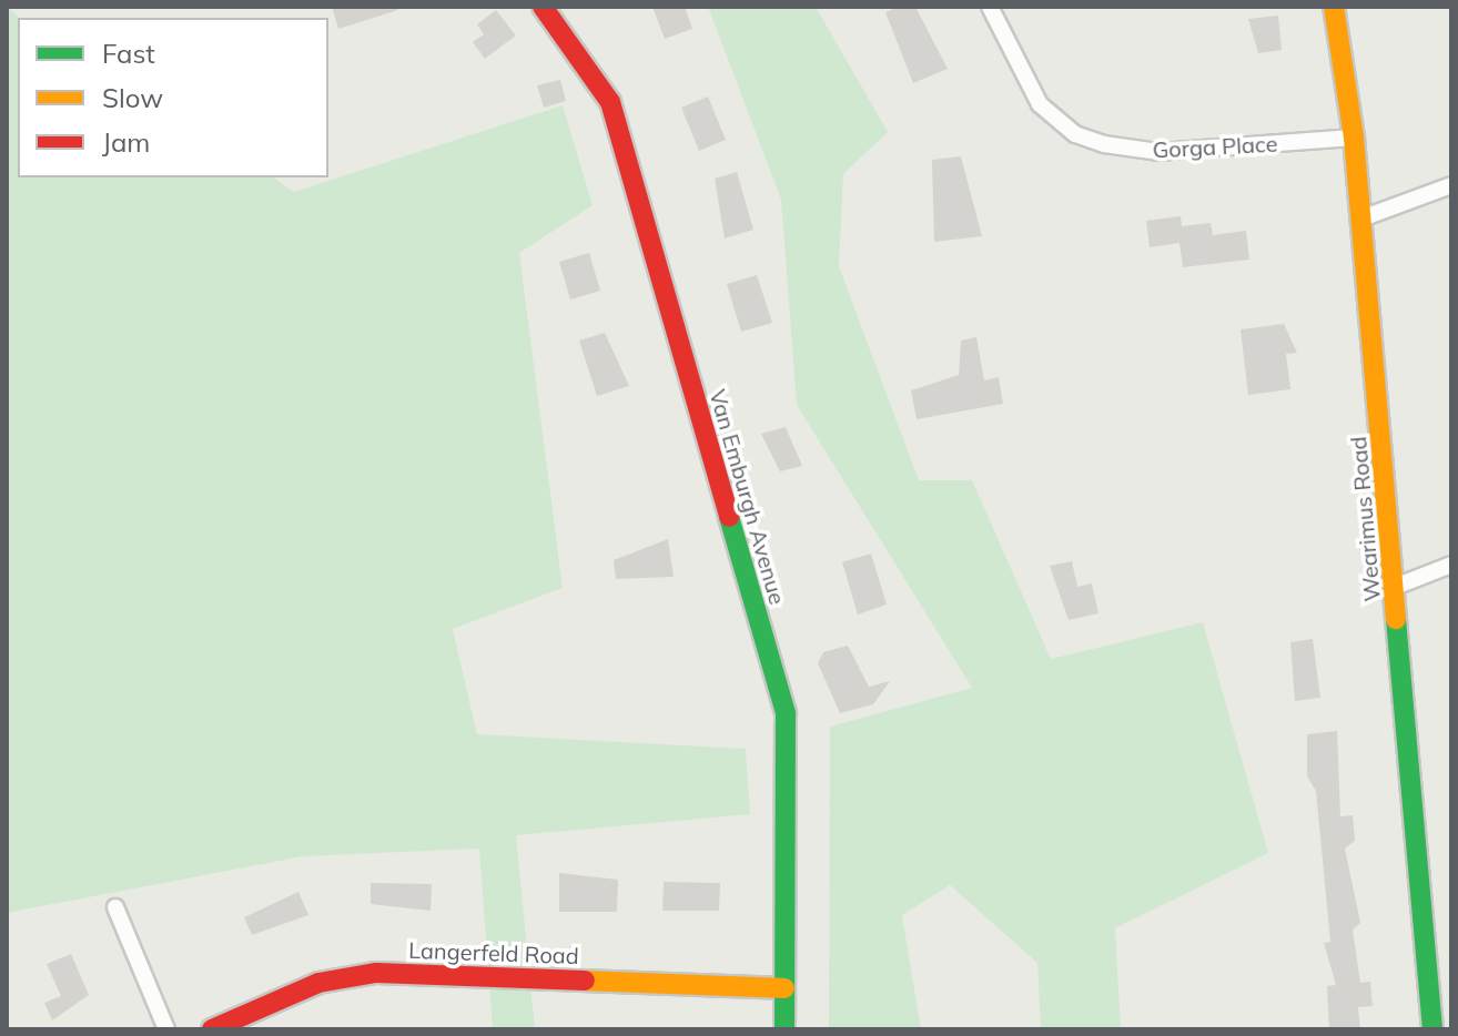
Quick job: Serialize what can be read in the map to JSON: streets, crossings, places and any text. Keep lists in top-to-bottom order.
{
  "streets": {
    "street": [
      "Gorga Place",
      "Van Emburgh Avenue",
      "Wearimus Road",
      "Langerfeld Road"
    ]
  },
  "crossings": [
    ["Gorga Place", "Wearimus Road"],
    ["Van Emburgh Avenue", "Langerfeld Road"]
  ],
  "legend": ["Fast", "Slow", "Jam"]
}
